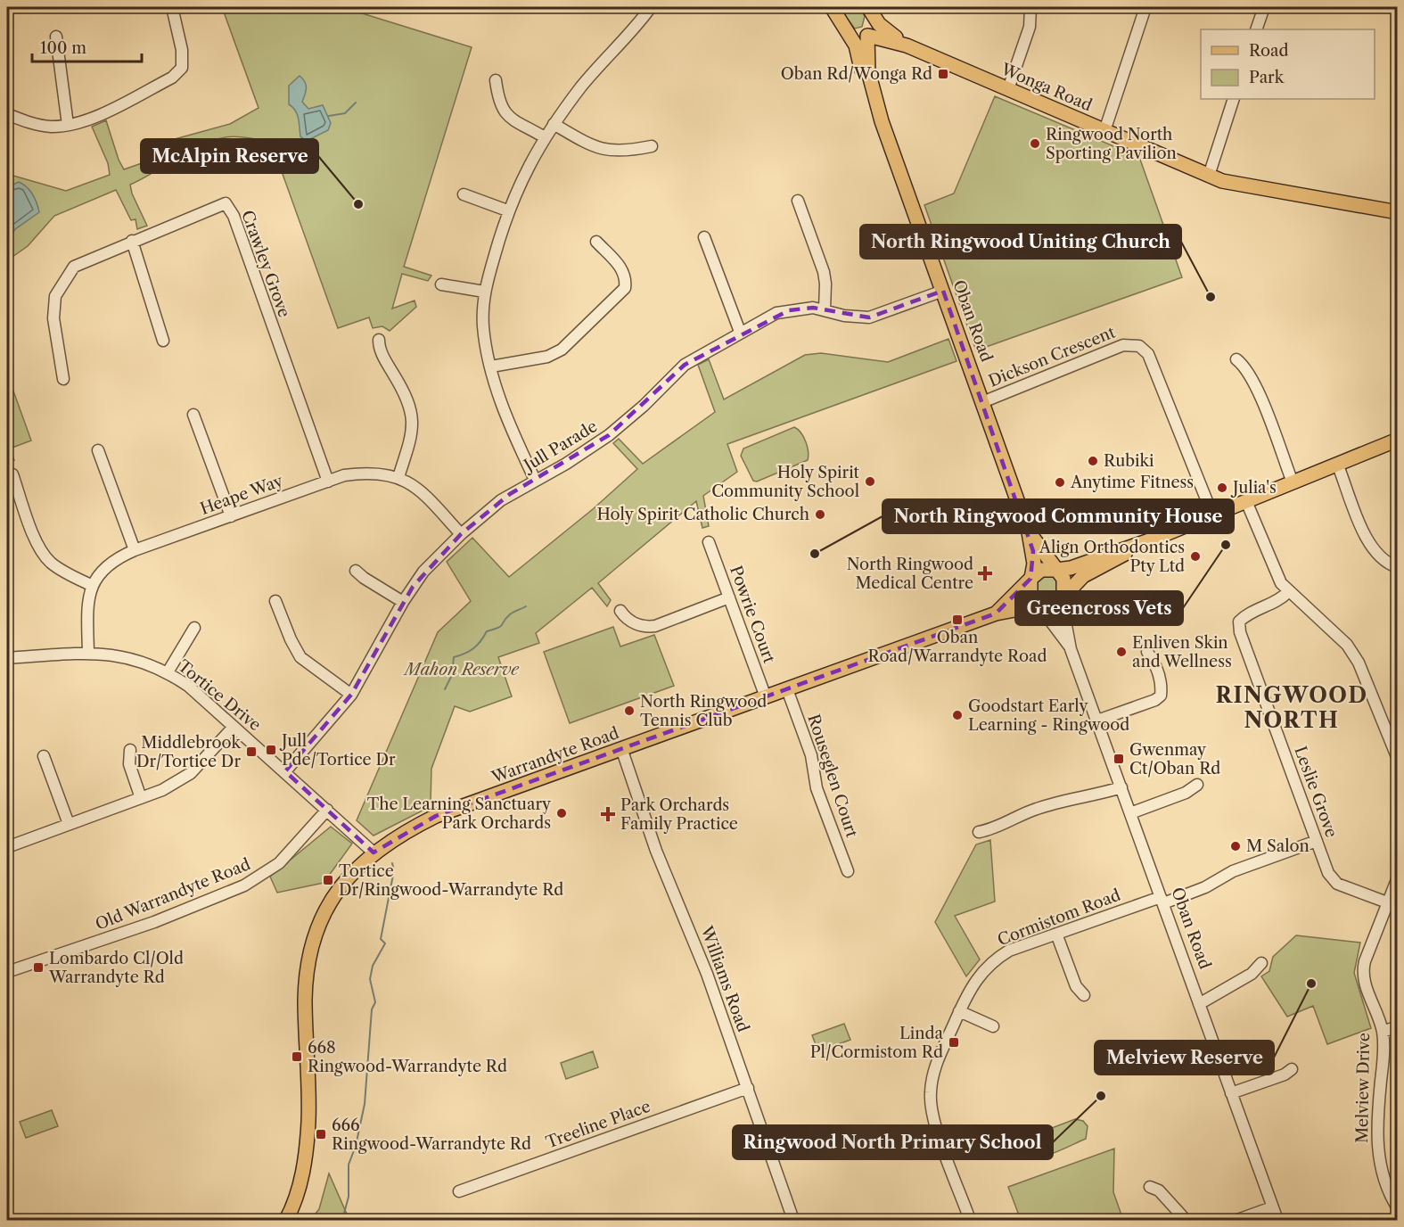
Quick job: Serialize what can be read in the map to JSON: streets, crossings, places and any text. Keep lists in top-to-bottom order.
{
  "streets": {
    "main road": ["Wonga Road", "Oban Road", "Warrandyte Road"],
    "street": [
      "Crawley Grove",
      "Dickson Crescent",
      "Jull Parade",
      "Heape Way",
      "Powrie Court",
      "Tortice Drive",
      "Rouseglen Court",
      "Leslie Grove",
      "Old Warrandyte Road",
      "Cormistom Road",
      "Williams Road",
      "Melview Drive",
      "Treeline Place"
    ]
  },
  "crossings": [
    ["Wonga Road", "Oban Road"],
    ["Crawley Grove", "Heape Way"],
    ["Oban Road", "Dickson Crescent"],
    ["Oban Road", "Jull Parade"],
    ["Oban Road", "Warrandyte Road"],
    ["Oban Road", "Cormistom Road"],
    ["Jull Parade", "Heape Way"],
    ["Jull Parade", "Tortice Drive"],
    ["Powrie Court", "Warrandyte Road"],
    ["Tortice Drive", "Warrandyte Road"],
    ["Tortice Drive", "Old Warrandyte Road"],
    ["Warrandyte Road", "Rouseglen Court"],
    ["Warrandyte Road", "Williams Road"],
    ["Leslie Grove", "Cormistom Road"],
    ["Leslie Grove", "Melview Drive"],
    ["Williams Road", "Treeline Place"]
  ],
  "districts": ["RINGWOOD NORTH"],
  "parks": ["Mahon Reserve"],
  "places": {
    "transit": [
      "Oban Rd/Wonga Rd",
      "Oban Road/Warrandyte Road",
      "Jull Pde/Tortice Dr",
      "Middlebrook Dr/Tortice Dr",
      "Gwenmay Ct/Oban Rd",
      "Tortice Dr/Ringwood-Warrandyte Rd",
      "Lombardo Cl/Old Warrandyte Rd",
      "Linda Pl/Cormistom Rd",
      "668 Ringwood-Warrandyte Rd",
      "666 Ringwood-Warrandyte Rd"
    ],
    "other": [
      "Ringwood North Sporting Pavilion",
      "McAlpin Reserve",
      "North Ringwood Uniting Church",
      "Rubiki",
      "Holy Spirit Community School",
      "Anytime Fitness",
      "Julia's",
      "Holy Spirit Catholic Church",
      "Greencross Vets",
      "North Ringwood Community House",
      "Align Orthodontics Pty Ltd",
      "Enliven Skin and Wellness",
      "North Ringwood Tennis Club",
      "Goodstart Early Learning - Ringwood",
      "The Learning Sanctuary Park Orchards",
      "M Salon",
      "Melview Reserve",
      "Ringwood North Primary School"
    ],
    "health": ["North Ringwood Medical Centre", "Park Orchards Family Practice"]
  },
  "legend": ["Road", "Park"],
  "scale_bar": "100 m"
}
